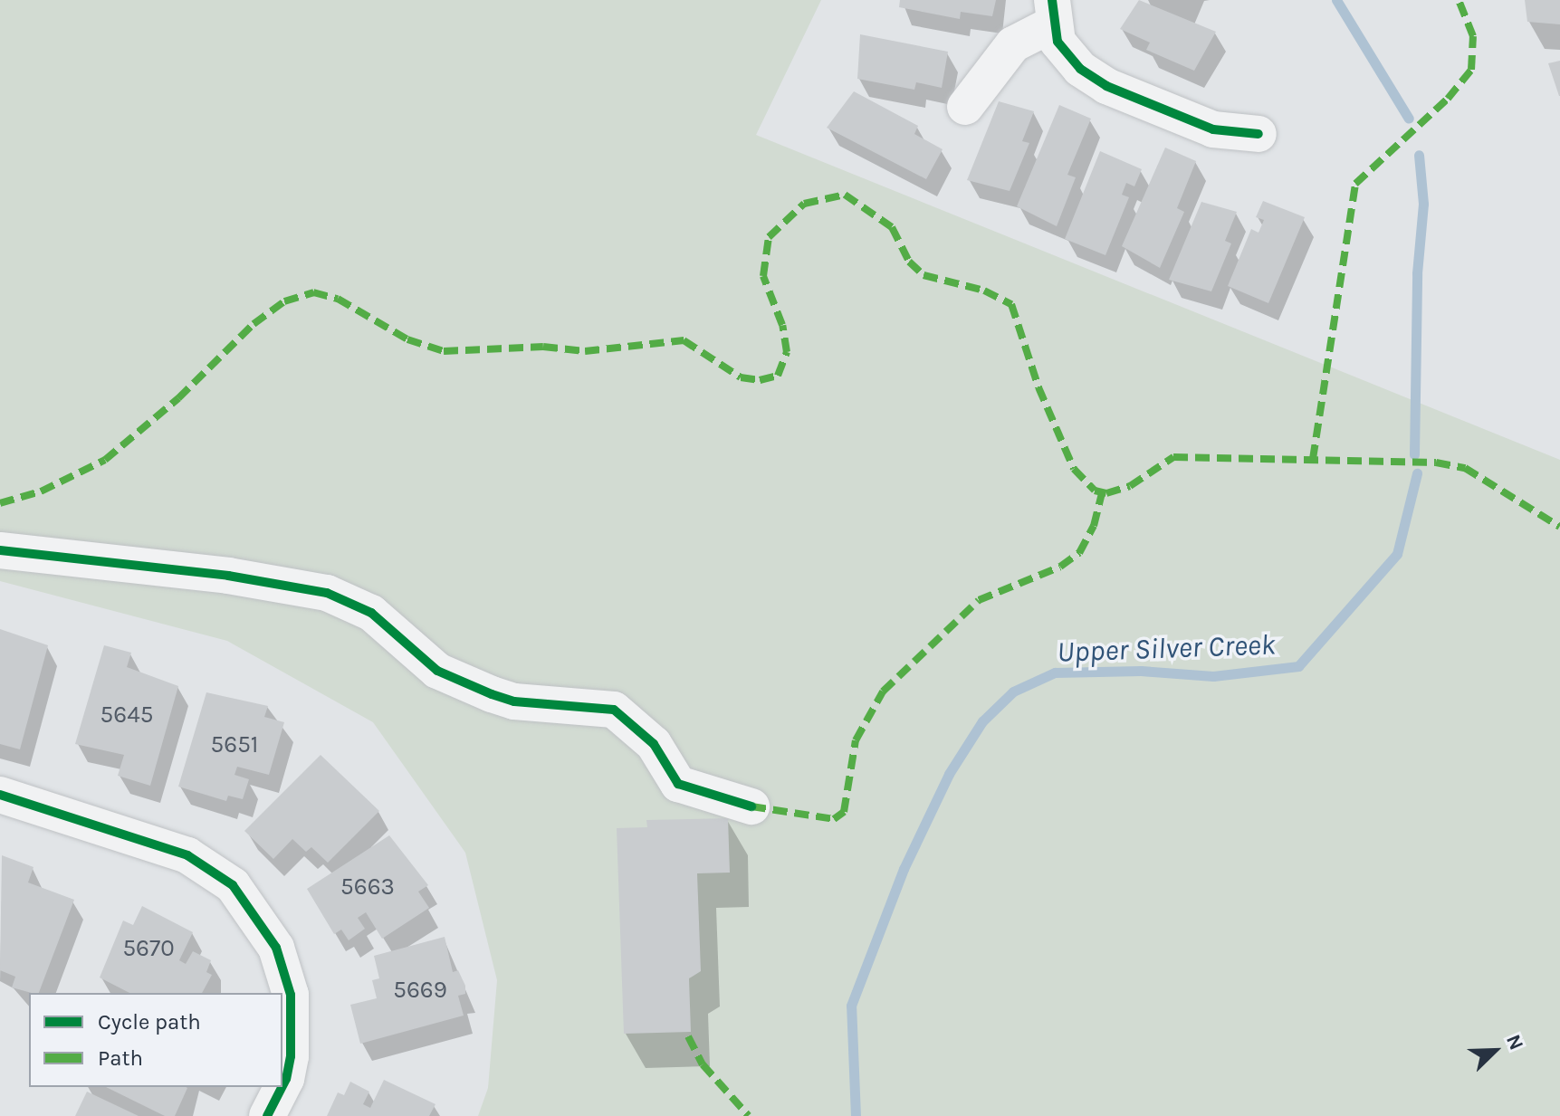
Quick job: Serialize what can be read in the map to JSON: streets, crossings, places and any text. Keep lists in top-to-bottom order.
{
  "water": ["Upper Silver Creek"],
  "house_numbers": [
    "5645",
    "5651",
    "5663",
    "5670",
    "5669"
  ],
  "legend": ["Cycle path", "Path"],
  "north": "top right"
}
